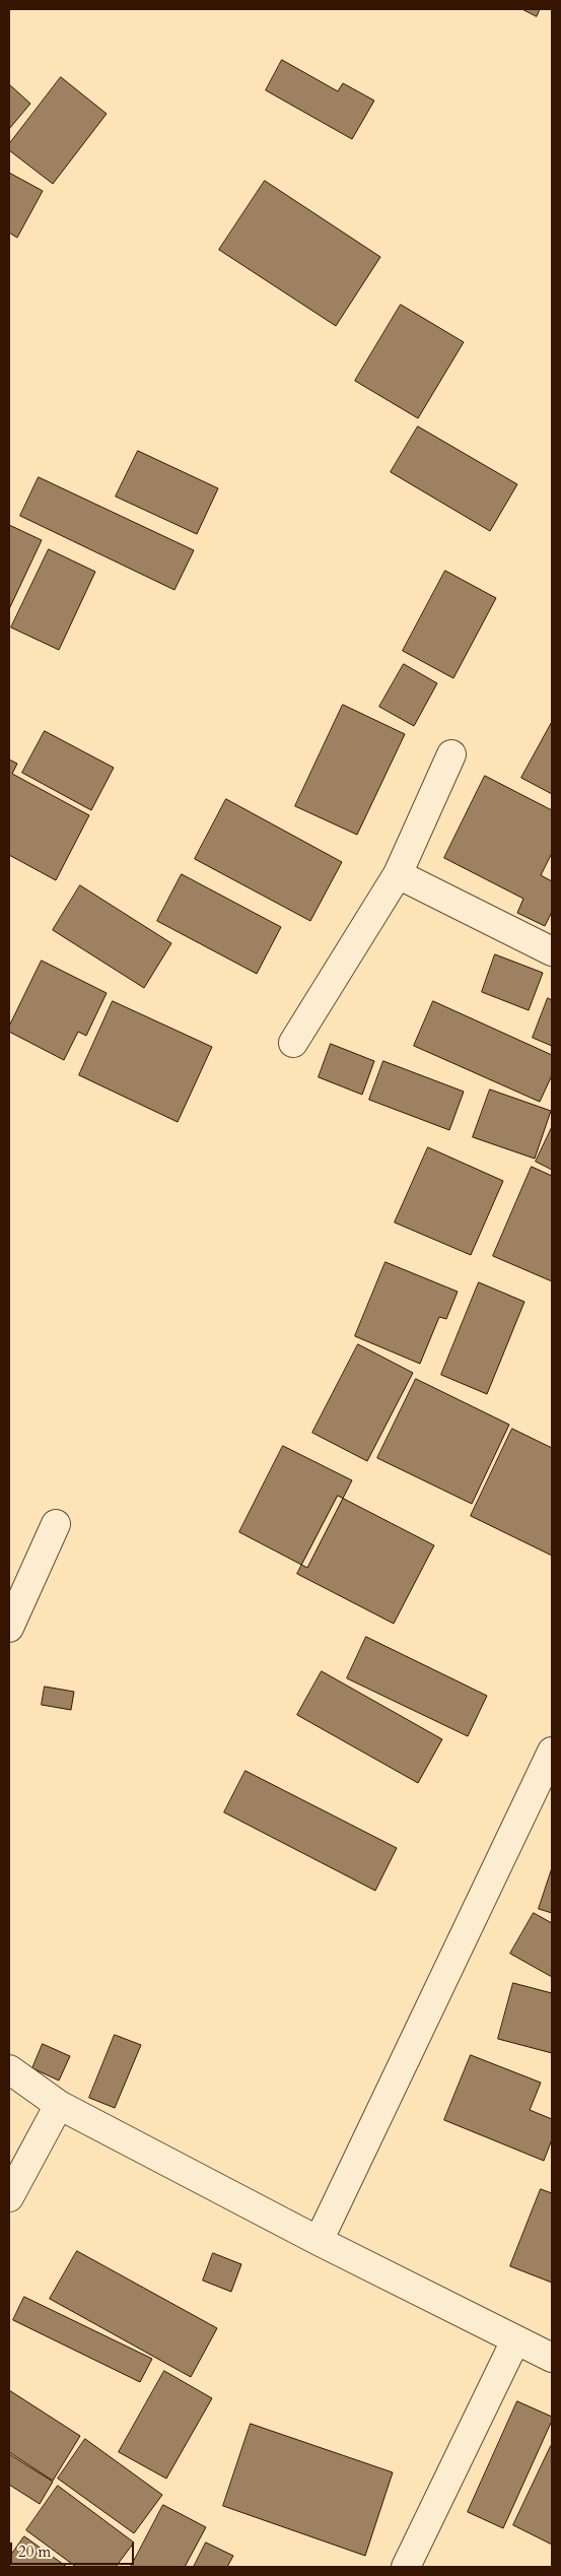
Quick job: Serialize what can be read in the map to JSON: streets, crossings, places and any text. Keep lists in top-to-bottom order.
{
  "scale_bar": "20 m"
}
